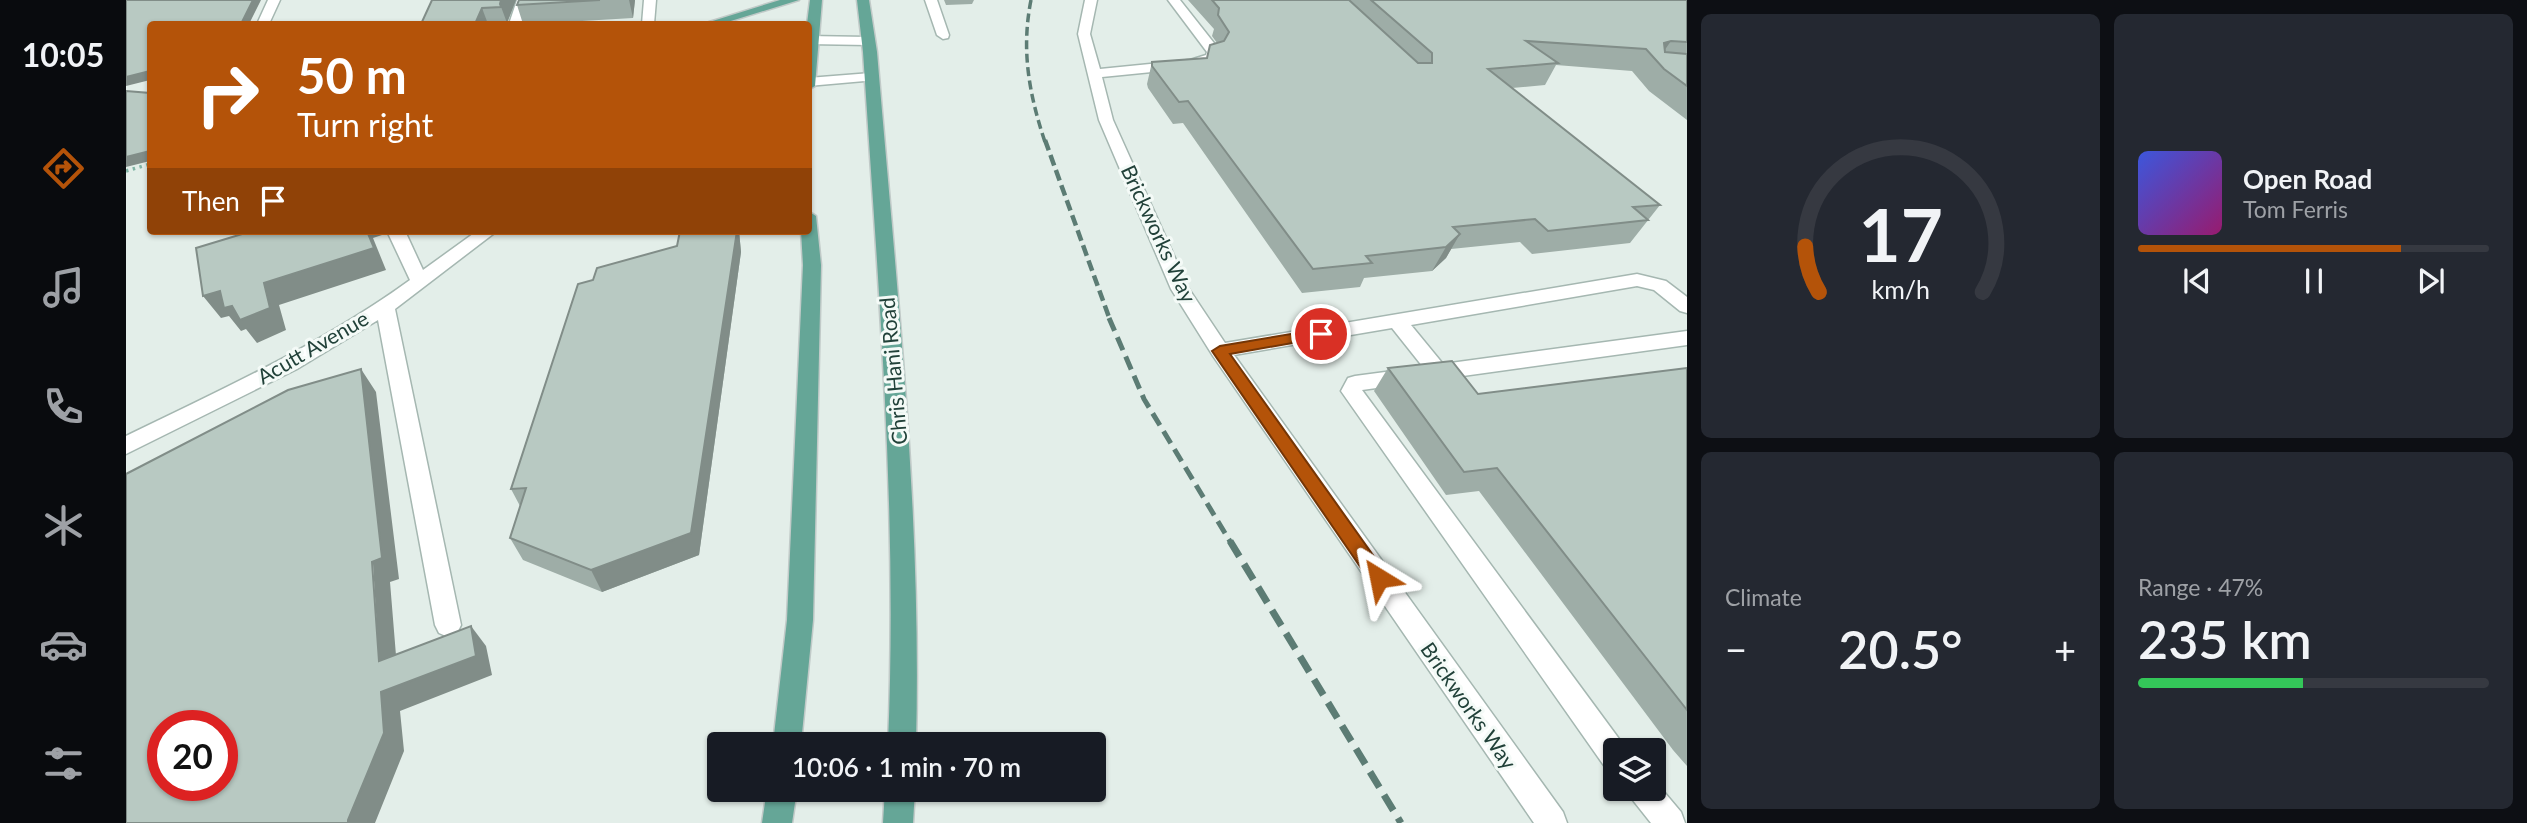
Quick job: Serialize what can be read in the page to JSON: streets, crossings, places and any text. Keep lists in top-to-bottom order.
{
  "streets": {
    "main road": ["Chris Hani Road"],
    "street": ["Brickworks Way", "Acutt Avenue"]
  },
  "page": {
    "tabs": "10:05",
    "turn": ["50 m", "Turn right"],
    "song": ["Open Road", "Tom Ferris"],
    "then": "Then",
    "tile": [
      "Climate",
      ["Range · 47%", "235 km"]
    ],
    "heat": ["−", "20.5°", "+"],
    "limit": "20",
    "trip": "10:06 · 1 min · 70 m",
    "gauge": ["17", "km/h"]
  }
}
